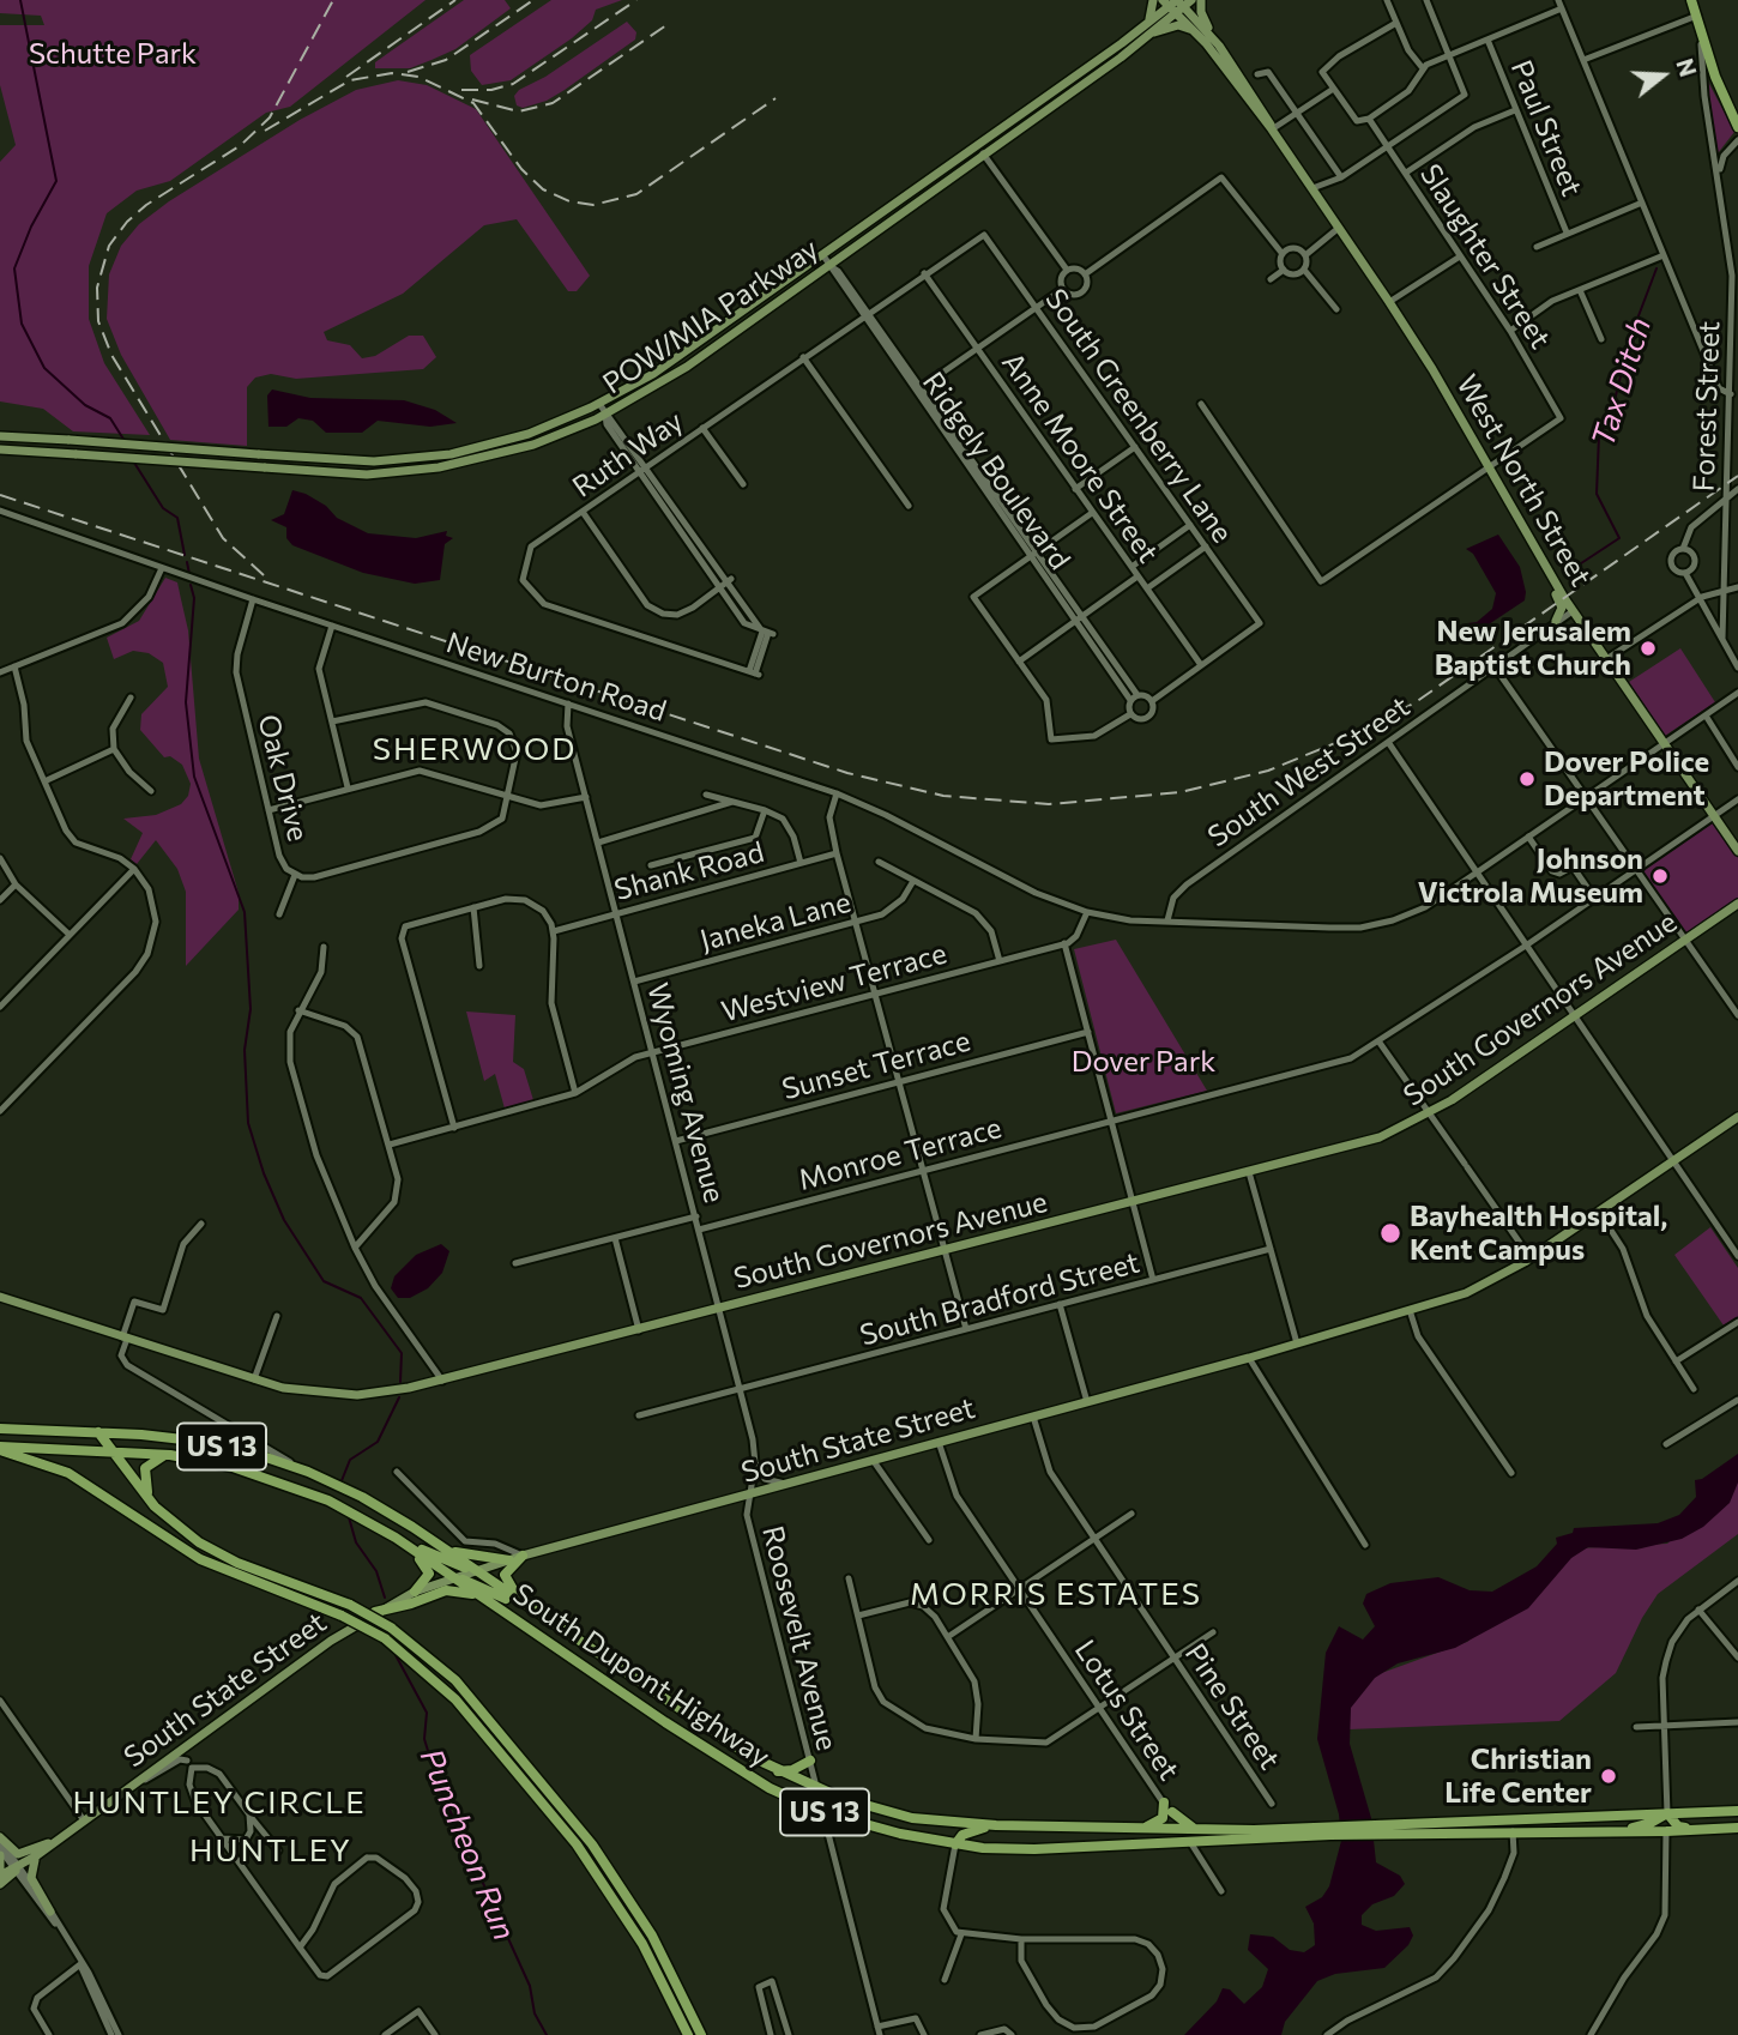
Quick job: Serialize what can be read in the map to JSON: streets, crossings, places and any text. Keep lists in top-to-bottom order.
{
  "streets": {
    "highway": ["Forest Street", "US 13", "South Dupont Highway"],
    "main road": [
      "POW/MIA Parkway",
      "West North Street",
      "South Governors Avenue",
      "South State Street"
    ],
    "street": [
      "Paul Street",
      "Slaughter Street",
      "South Greenberry Lane",
      "Ruth Way",
      "Anne Moore Street",
      "Ridgely Boulevard",
      "New Burton Road",
      "South West Street",
      "Oak Drive",
      "Shank Road",
      "Janeka Lane",
      "Westview Terrace",
      "Sunset Terrace",
      "Wyoming Avenue",
      "Monroe Terrace",
      "South Bradford Street",
      "Roosevelt Avenue",
      "Pine Street",
      "Lotus Street"
    ]
  },
  "crossings": [
    ["Slaughter Street", "West North Street"],
    ["POW/MIA Parkway", "Ridgely Boulevard"],
    ["POW/MIA Parkway", "West North Street"],
    ["South Greenberry Lane", "Ruth Way"],
    ["South Greenberry Lane", "Anne Moore Street"],
    ["Ruth Way", "Anne Moore Street"],
    ["Ruth Way", "Ridgely Boulevard"],
    ["West North Street", "New Burton Road"],
    ["West North Street", "South West Street"],
    ["West North Street", "Monroe Terrace"],
    ["New Burton Road", "South West Street"],
    ["New Burton Road", "Oak Drive"],
    ["New Burton Road", "Wyoming Avenue"],
    ["Shank Road", "Wyoming Avenue"],
    ["Janeka Lane", "Wyoming Avenue"],
    ["Westview Terrace", "Wyoming Avenue"],
    ["South Governors Avenue", "Wyoming Avenue"],
    ["Sunset Terrace", "Wyoming Avenue"],
    ["Wyoming Avenue", "Monroe Terrace"],
    ["Wyoming Avenue", "South Bradford Street"],
    ["Wyoming Avenue", "South State Street"],
    ["Wyoming Avenue", "Roosevelt Avenue"],
    ["South State Street", "Roosevelt Avenue"],
    ["South State Street", "South Dupont Highway"],
    ["South State Street", "Pine Street"],
    ["South State Street", "Lotus Street"],
    ["Roosevelt Avenue", "South Dupont Highway"],
    ["South Dupont Highway", "Lotus Street"]
  ],
  "districts": [
    "SHERWOOD",
    "MORRIS ESTATES",
    "HUNTLEY CIRCLE",
    "HUNTLEY"
  ],
  "water": ["Tax Ditch", "Puncheon Run"],
  "parks": ["Schutte Park", "Dover Park"],
  "places": [
    "New Jerusalem Baptist Church",
    "Dover Police Department",
    "Johnson Victrola Museum",
    "Bayhealth Hospital, Kent Campus",
    "Christian Life Center"
  ],
  "north": "right"
}
